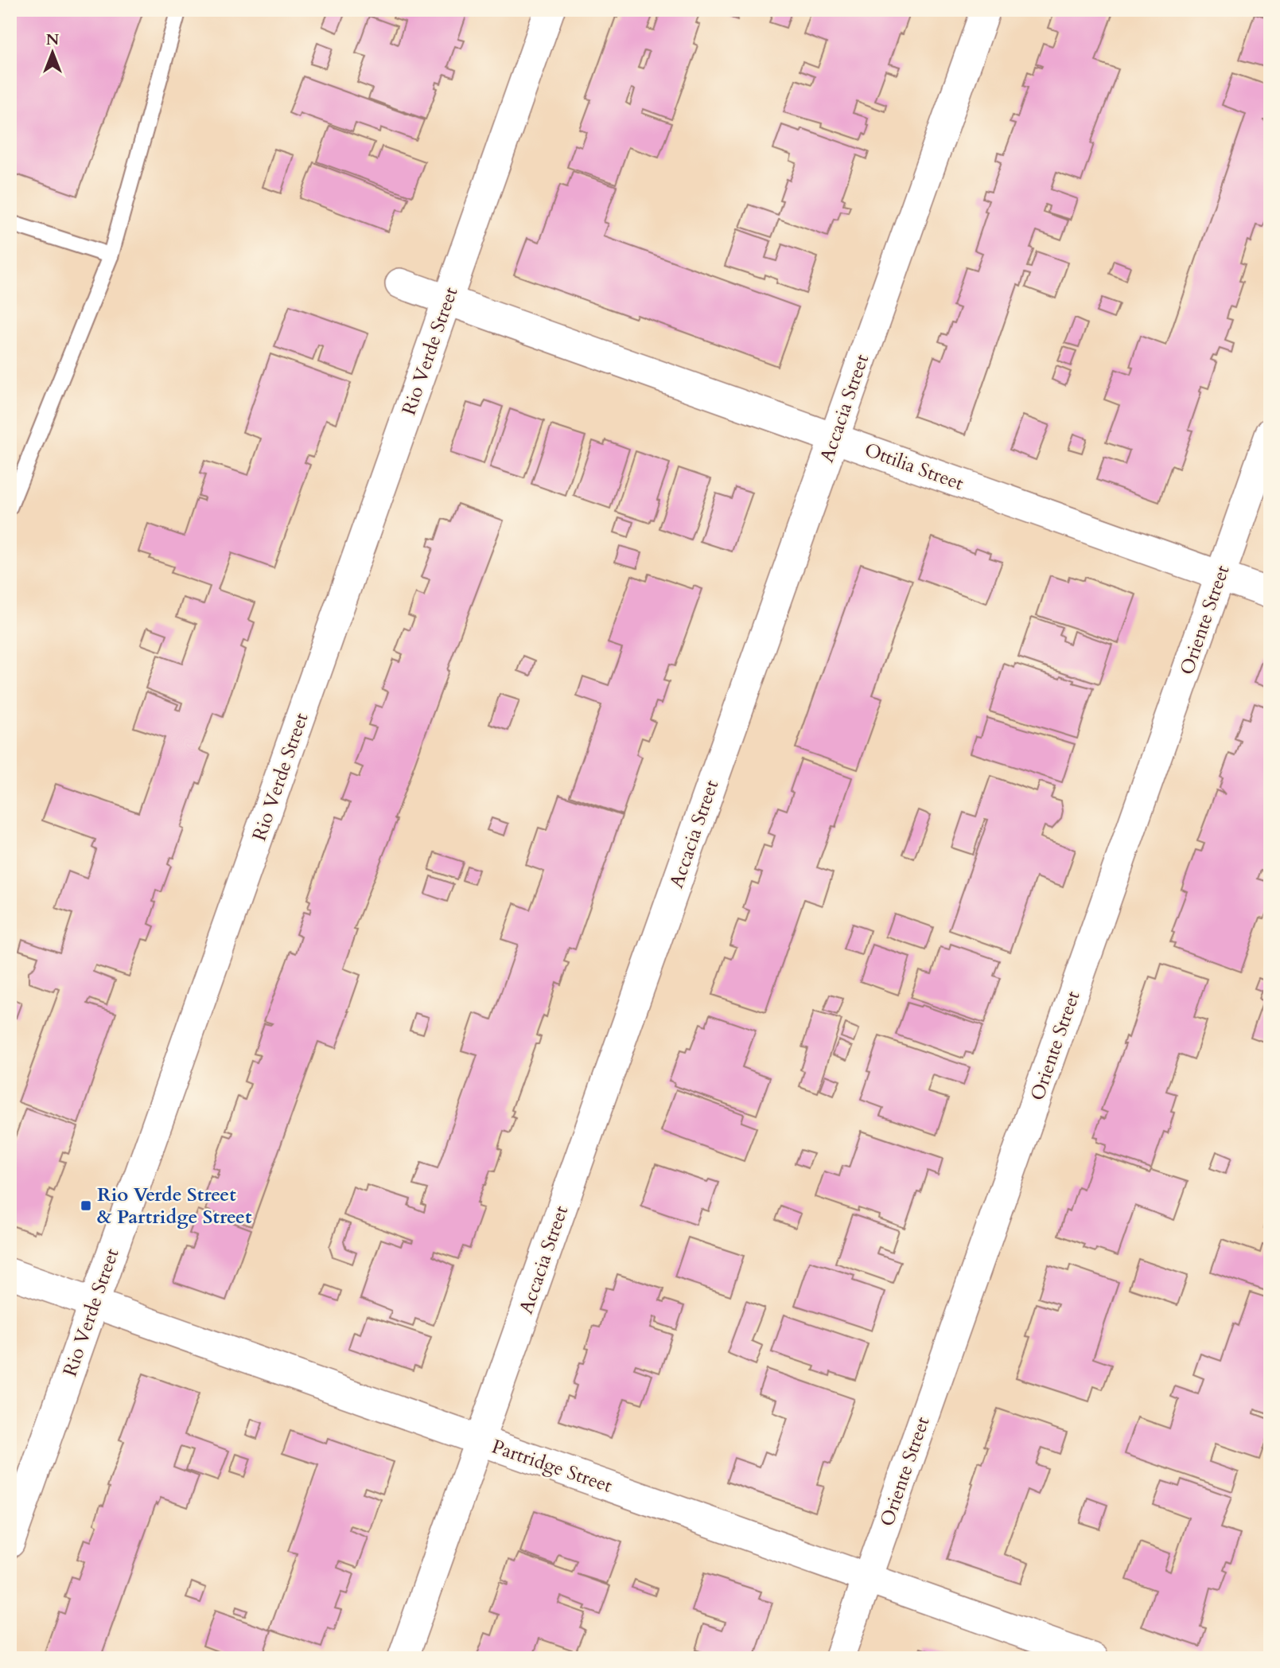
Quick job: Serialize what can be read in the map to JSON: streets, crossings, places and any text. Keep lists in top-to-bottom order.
{
  "streets": {
    "street": [
      "Rio Verde Street",
      "Accacia Street",
      "Ottilia Street",
      "Oriente Street",
      "Partridge Street"
    ]
  },
  "crossings": [
    ["Rio Verde Street", "Ottilia Street"],
    ["Rio Verde Street", "Partridge Street"],
    ["Accacia Street", "Ottilia Street"],
    ["Accacia Street", "Partridge Street"],
    ["Ottilia Street", "Oriente Street"],
    ["Oriente Street", "Partridge Street"]
  ],
  "places": {
    "transit": ["Rio Verde Street & Partridge Street"]
  },
  "north": "top"
}
